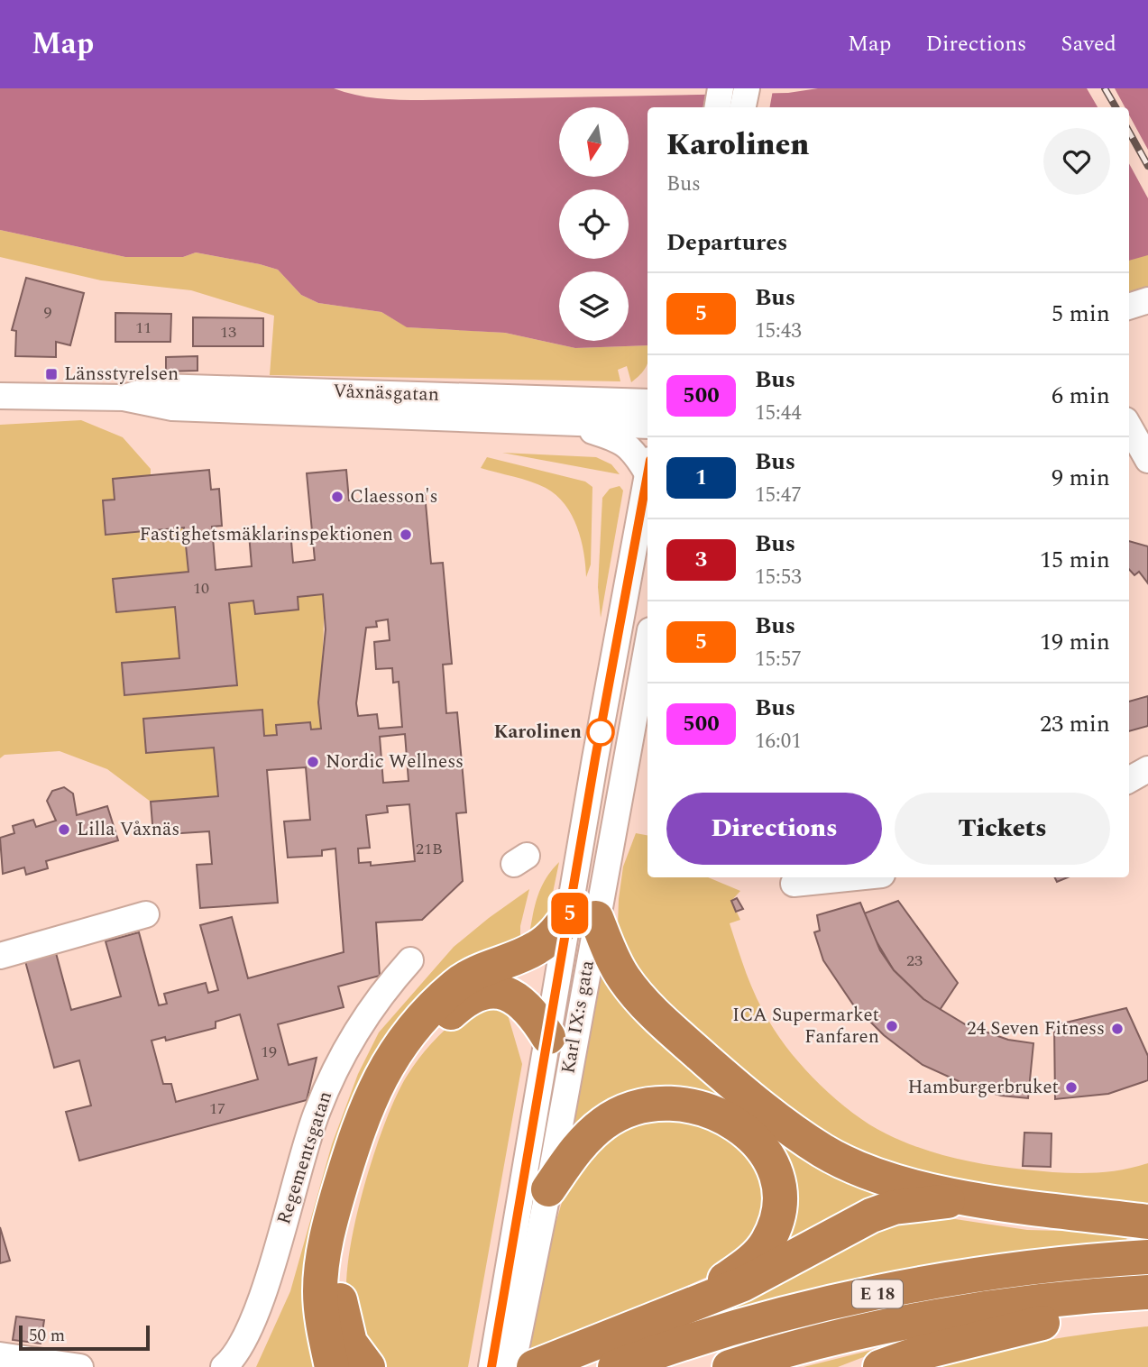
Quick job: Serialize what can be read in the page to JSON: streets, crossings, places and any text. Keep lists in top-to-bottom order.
{
  "streets": {
    "highway": ["E 18"],
    "street": ["Våxnäsgatan", "Karl IX:s gata", "Regementsgatan"]
  },
  "places": {
    "transit": ["Länsstyrelsen"],
    "other": [
      "Claesson's",
      "Fastighetsmäklarinspektionen",
      "Karolinen",
      "Nordic Wellness",
      "Lilla Våxnäs",
      "ICA Supermarket Fanfaren",
      "24 Seven Fitness",
      "Hamburgerbruket"
    ]
  },
  "lines": ["bus line 5"],
  "house_numbers": [
    "9",
    "11",
    "13",
    "10",
    "21B",
    "23",
    "19",
    "17"
  ],
  "scale_bar": "50 m",
  "north": "bottom",
  "page": {
    "header": "Map",
    "nav": ["Map", "Directions", "Saved"],
    "on_map": "5",
    "heading": [
      ["Karolinen", "Bus"],
      "Departures"
    ],
    "list": [
      {
        "mark": "5",
        "name": "Bus",
        "note": "15:43",
        "value": "5 min"
      },
      {
        "mark": "500",
        "name": "Bus",
        "note": "15:44",
        "value": "6 min"
      },
      {
        "mark": "1",
        "name": "Bus",
        "note": "15:47",
        "value": "9 min"
      },
      {
        "mark": "3",
        "name": "Bus",
        "note": "15:53",
        "value": "15 min"
      },
      {
        "mark": "5",
        "name": "Bus",
        "note": "15:57",
        "value": "19 min"
      },
      {
        "mark": "500",
        "name": "Bus",
        "note": "16:01",
        "value": "23 min"
      }
    ],
    "buttons": ["Directions", "Tickets"],
    "scale": "50 m"
  }
}
